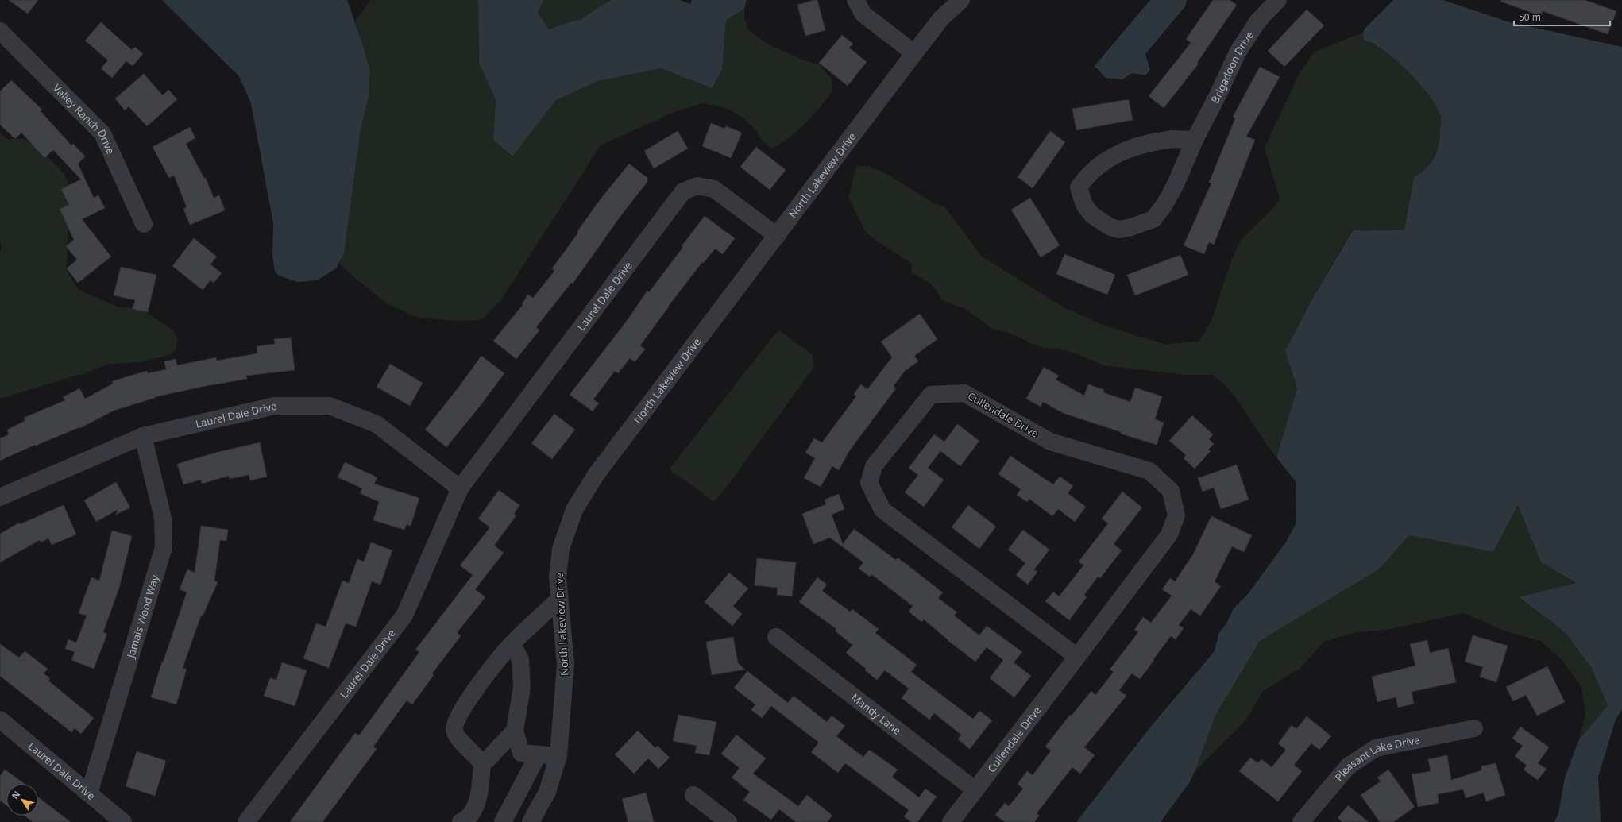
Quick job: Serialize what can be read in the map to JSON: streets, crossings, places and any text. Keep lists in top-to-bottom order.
{
  "streets": {
    "street": [
      "Brigadoon Drive",
      "Valley Ranch Drive",
      "North Lakeview Drive",
      "Laurel Dale Drive",
      "Cullendale Drive",
      "Jamais Wood Way",
      "Mandy Lane",
      "Pleasant Lake Drive"
    ]
  },
  "crossings": [
    ["North Lakeview Drive", "Laurel Dale Drive"],
    ["Laurel Dale Drive", "Jamais Wood Way"],
    ["Cullendale Drive", "Mandy Lane"]
  ],
  "scale_bar": "50 m",
  "north": "top left"
}
